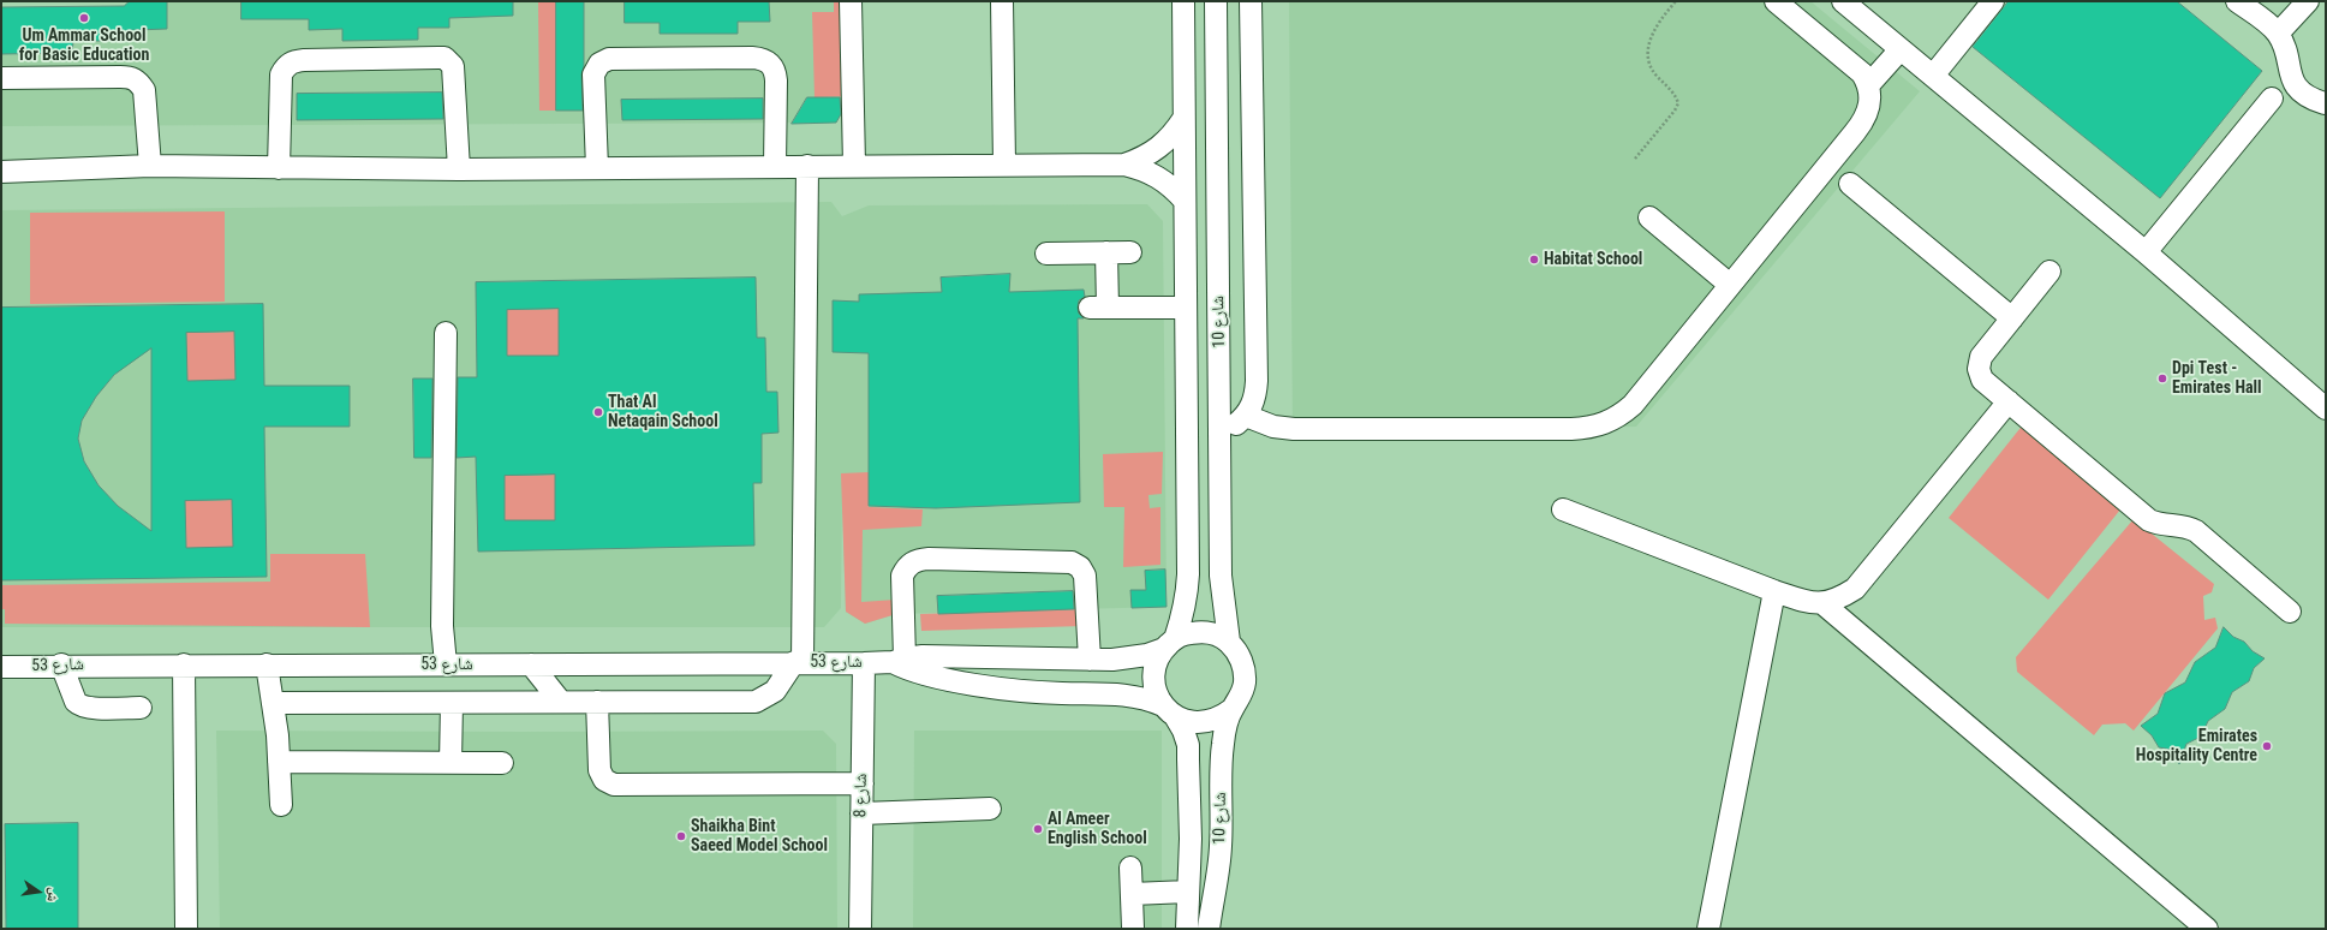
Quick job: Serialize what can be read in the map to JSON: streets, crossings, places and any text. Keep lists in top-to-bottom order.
{
  "streets": {
    "street": ["شارع 10", "شارع 53", "شارع 8"]
  },
  "crossings": [
    ["شارع 10", "شارع 53"],
    ["شارع 53", "شارع 8"]
  ],
  "places": [
    "Um Ammar School for Basic Education",
    "Habitat School",
    "Dpi Test - Emirates Hall",
    "That Al Netaqain School",
    "Emirates Hospitality Centre",
    "Al Ameer English School",
    "Shaikha Bint Saeed Model School"
  ],
  "north": "right"
}
